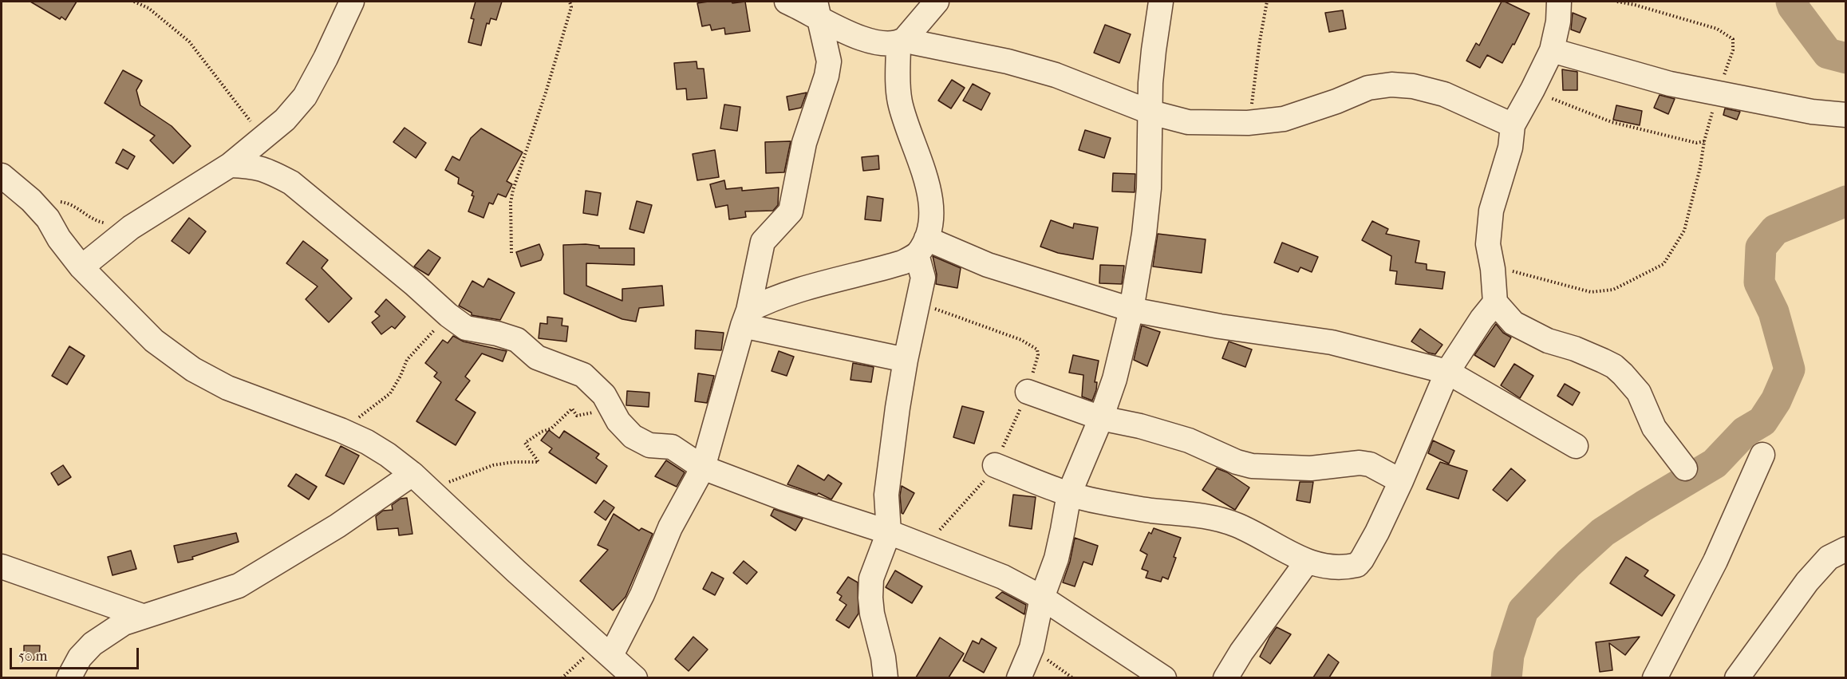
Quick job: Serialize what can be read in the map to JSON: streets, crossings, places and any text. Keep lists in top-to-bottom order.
{
  "scale_bar": "50 m"
}
